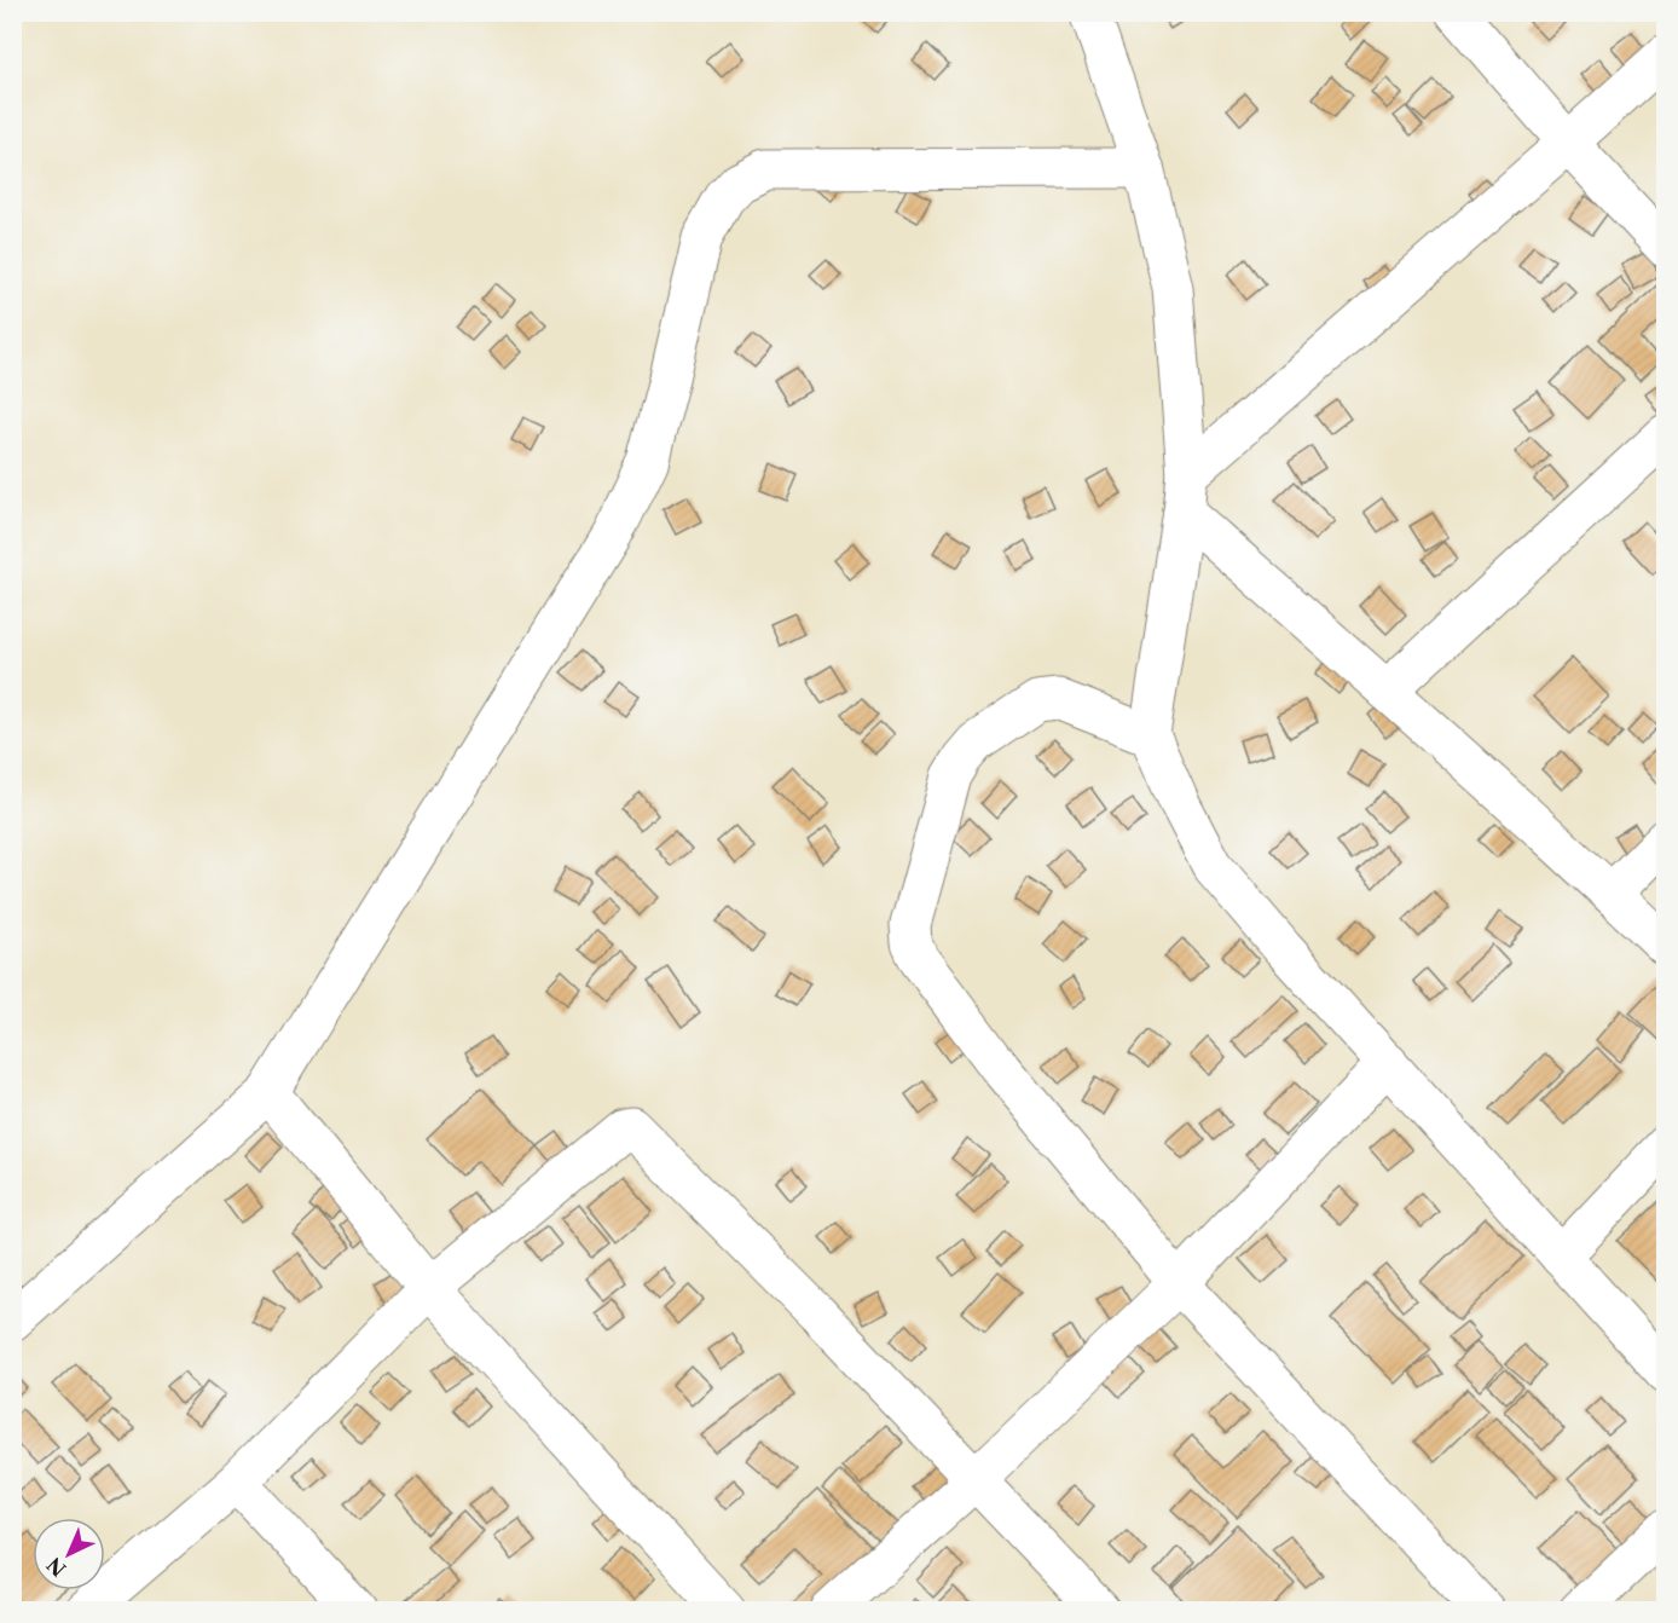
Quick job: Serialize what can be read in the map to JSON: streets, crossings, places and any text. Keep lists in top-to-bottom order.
{
  "north": "bottom left"
}
